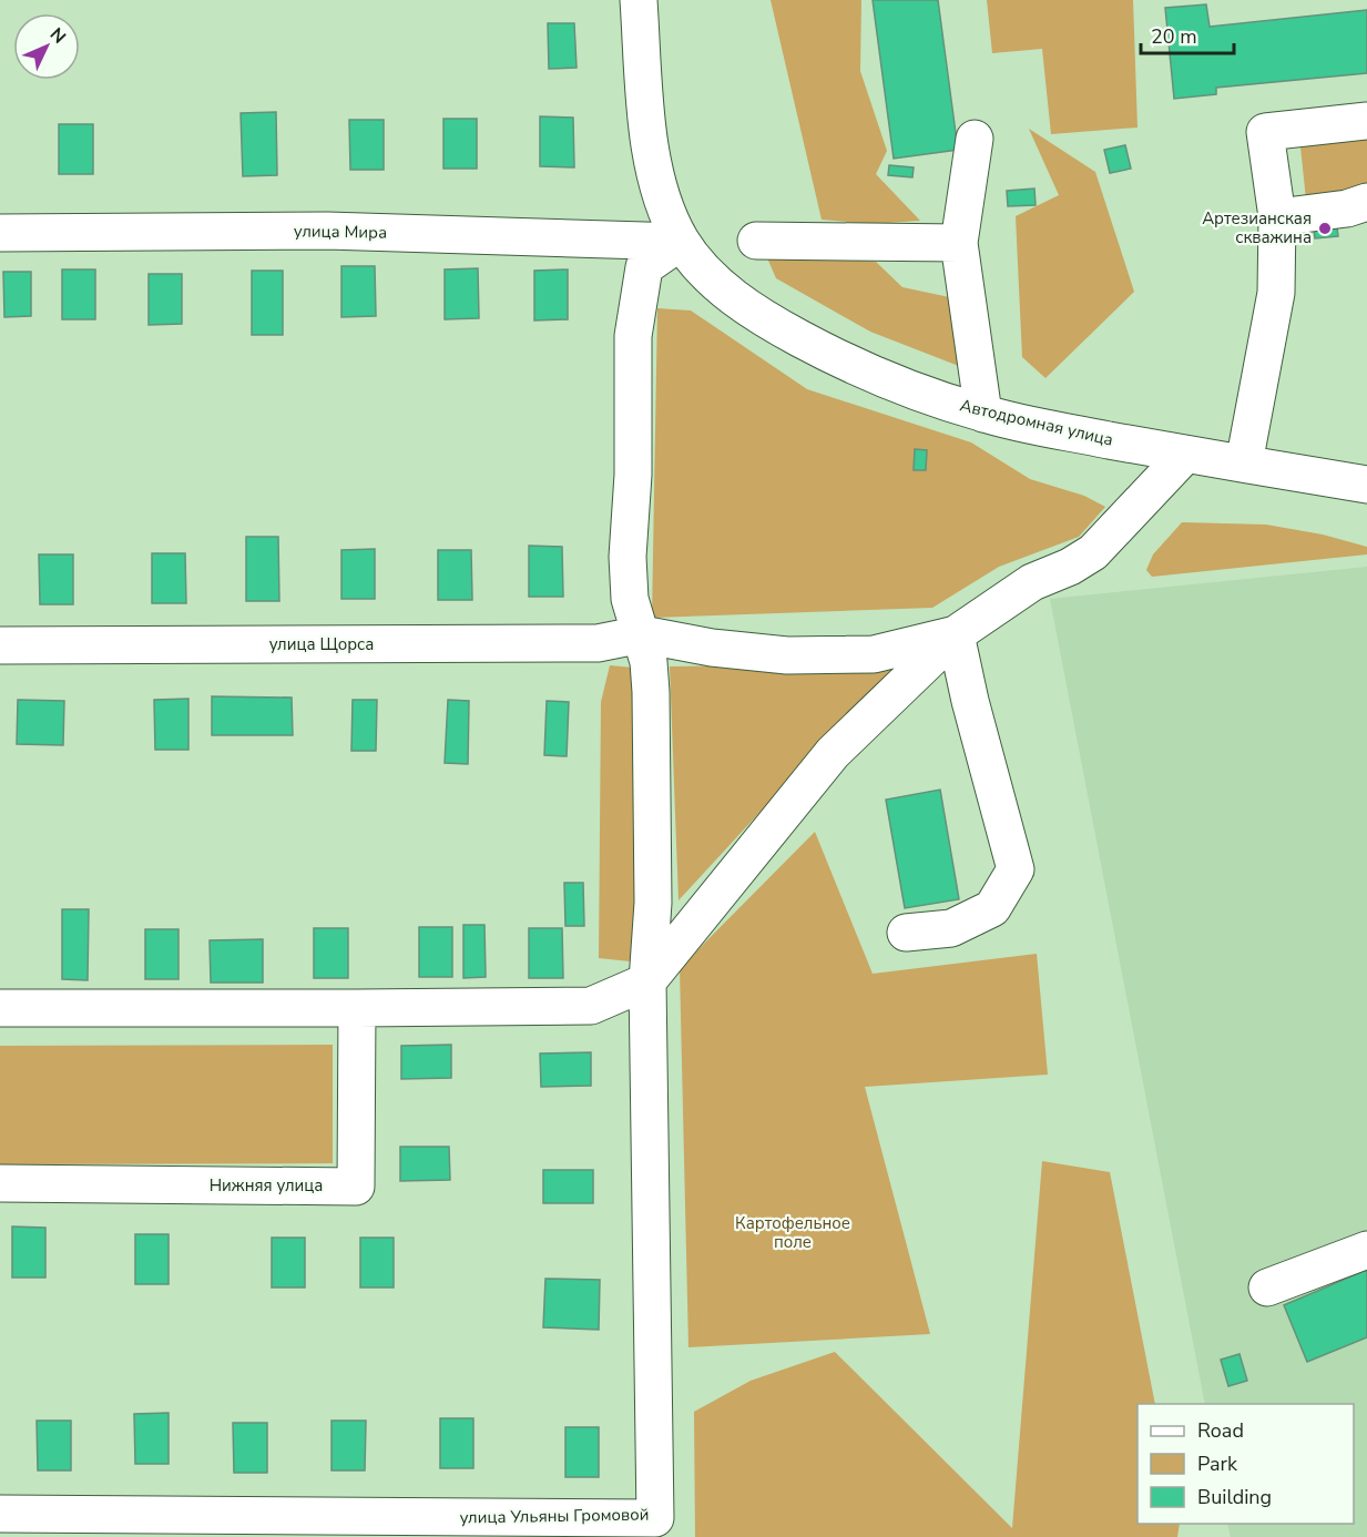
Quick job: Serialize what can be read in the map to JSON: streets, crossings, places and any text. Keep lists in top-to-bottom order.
{
  "streets": {
    "street": [
      "улица Мира",
      "Автодромная улица",
      "улица Щорса",
      "Нижняя улица",
      "улица Ульяны Громовой"
    ]
  },
  "crossings": [
    ["улица Мира", "Автодромная улица"],
    ["улица Мира", "улица Ульяны Громовой"],
    ["Автодромная улица", "улица Ульяны Громовой"],
    ["улица Щорса", "улица Ульяны Громовой"]
  ],
  "parks": ["Картофельное поле"],
  "places": ["Артезианская скважина"],
  "legend": ["Road", "Park", "Building"],
  "scale_bar": "20 m",
  "north": "top right"
}
